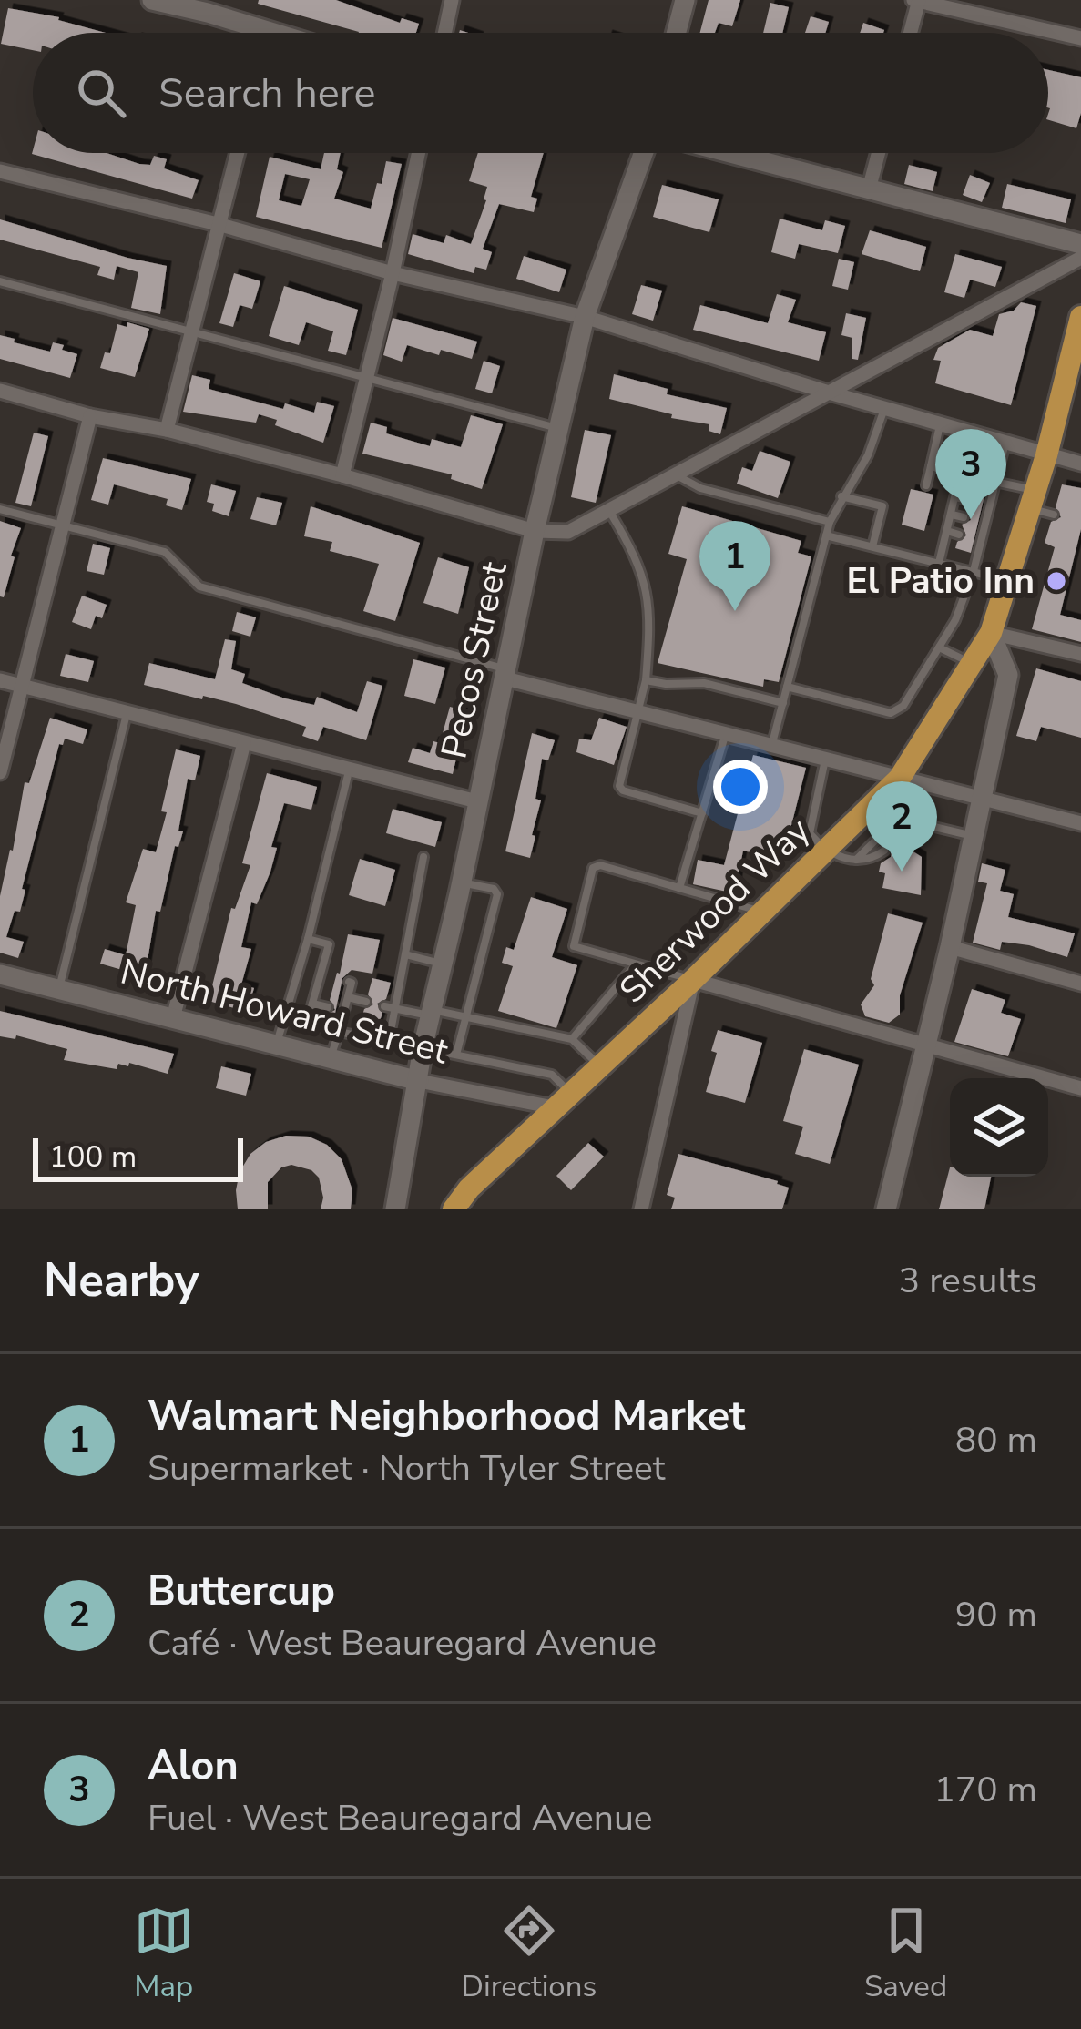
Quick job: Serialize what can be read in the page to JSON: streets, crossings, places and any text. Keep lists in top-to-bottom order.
{
  "streets": {
    "main road": ["Sherwood Way"],
    "street": ["Pecos Street", "North Howard Street"]
  },
  "crossings": [
    ["Pecos Street", "North Howard Street"],
    ["Sherwood Way", "North Howard Street"]
  ],
  "places": ["El Patio Inn"],
  "scale_bar": "100 m",
  "page": {
    "search": "Search here",
    "pins": ["3", "1", "2"],
    "scale": "100 m",
    "heading": ["Nearby", "3 results"],
    "list": [
      {
        "mark": "1",
        "name": "Walmart Neighborhood Market",
        "note": "Supermarket · North Tyler Street",
        "value": "80 m"
      },
      {
        "mark": "2",
        "name": "Buttercup",
        "note": "Café · West Beauregard Avenue",
        "value": "90 m"
      },
      {
        "mark": "3",
        "name": "Alon",
        "note": "Fuel · West Beauregard Avenue",
        "value": "170 m"
      }
    ],
    "nav": ["Map", "Directions", "Saved"]
  }
}
